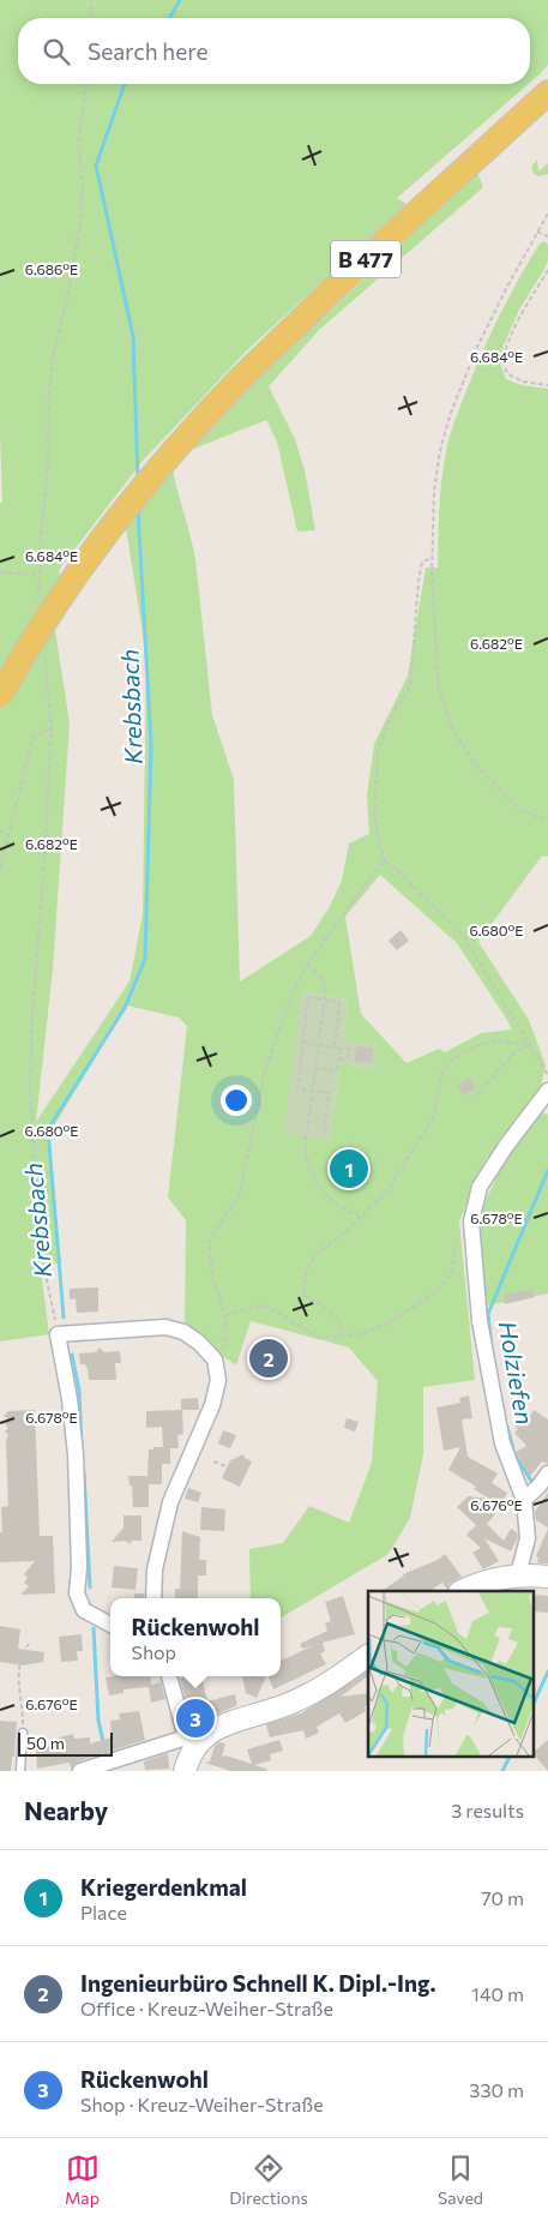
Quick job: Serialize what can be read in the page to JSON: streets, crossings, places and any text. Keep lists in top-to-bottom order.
{
  "streets": {
    "main road": ["B 477"]
  },
  "water": ["Krebsbach", "Holziefen"],
  "scale_bar": "50 m",
  "page": {
    "search": "Search here",
    "pins": ["1", "2", "3"],
    "popup": ["Rückenwohl", "Shop"],
    "scale": "50 m",
    "heading": ["Nearby", "3 results"],
    "list": [
      {
        "mark": "1",
        "name": "Kriegerdenkmal",
        "note": "Place",
        "value": "70 m"
      },
      {
        "mark": "2",
        "name": "Ingenieurbüro Schnell K. Dipl.-Ing.",
        "note": "Office · Kreuz-Weiher-Straße",
        "value": "140 m"
      },
      {
        "mark": "3",
        "name": "Rückenwohl",
        "note": "Shop · Kreuz-Weiher-Straße",
        "value": "330 m"
      }
    ],
    "nav": ["Map", "Directions", "Saved"]
  },
  "coordinates": [
    "6.686°E",
    "6.684°E",
    "6.682°E",
    "6.680°E",
    "6.678°E",
    "6.676°E"
  ]
}
